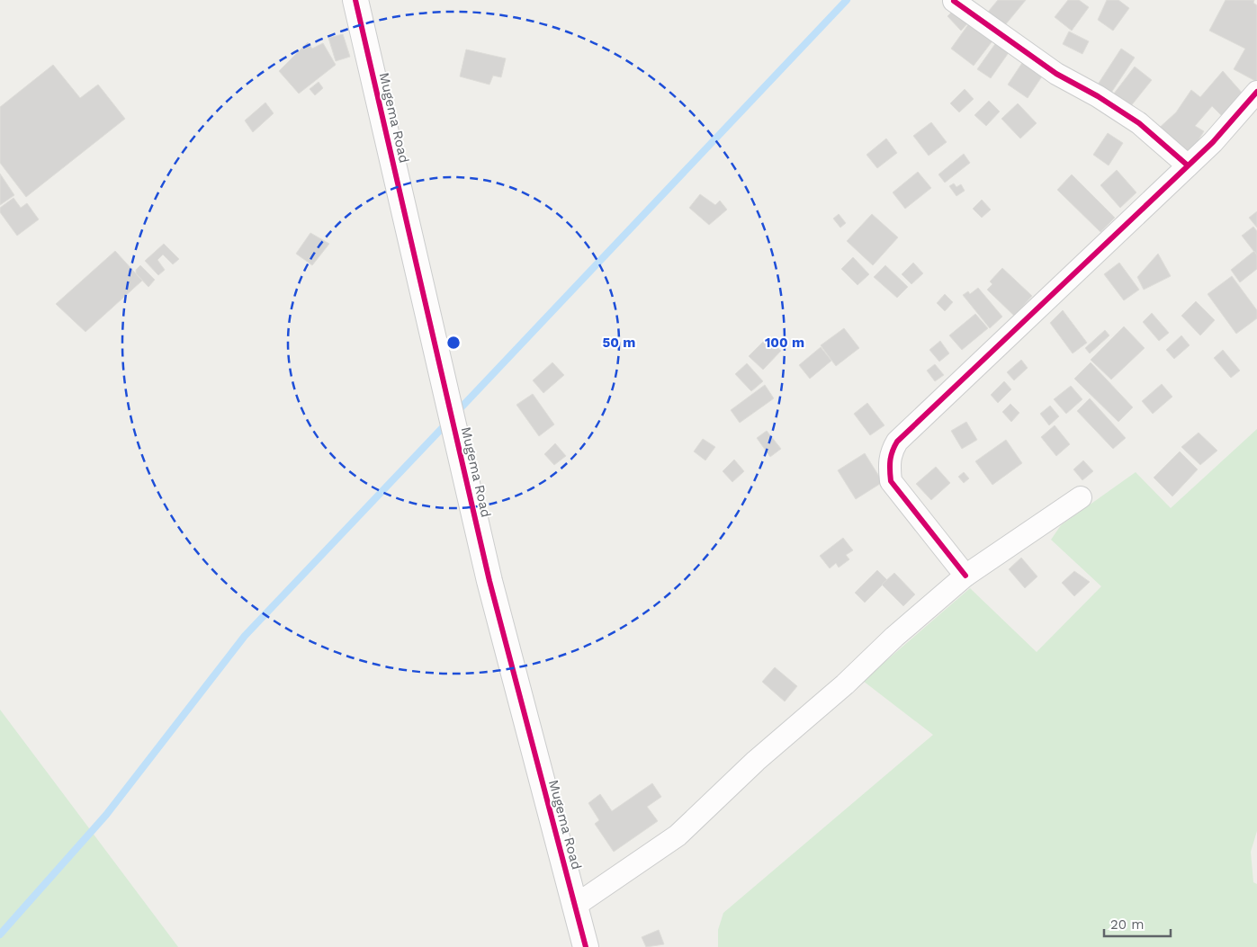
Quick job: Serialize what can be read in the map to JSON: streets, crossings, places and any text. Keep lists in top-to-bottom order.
{
  "streets": {
    "street": ["Mugema Road"]
  },
  "scale_bar": "20 m",
  "rings": ["50 m", "100 m"]
}
